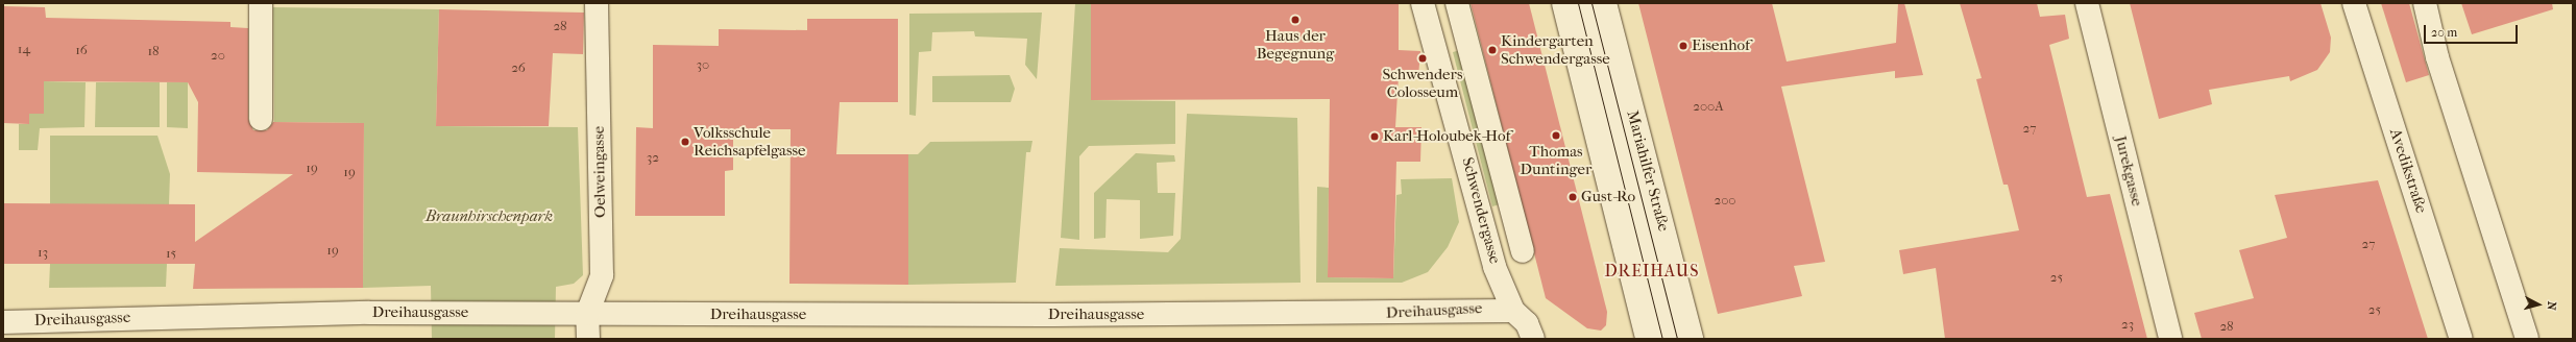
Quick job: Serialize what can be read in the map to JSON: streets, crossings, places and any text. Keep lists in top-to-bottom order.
{
  "streets": {
    "street": [
      "Mariahilfer Straße",
      "Jurekgasse",
      "Avedikstraße",
      "Oelweingasse",
      "Schwendergasse",
      "Dreihausgasse"
    ]
  },
  "crossings": [
    ["Oelweingasse", "Dreihausgasse"],
    ["Schwendergasse", "Dreihausgasse"]
  ],
  "districts": ["DREIHAUS"],
  "parks": ["Braunhirschenpark"],
  "places": [
    "Haus der Begegnung",
    "Eisenhof",
    "Kindergarten Schwendergasse",
    "Schwenders Colosseum",
    "Thomas Duntinger",
    "Karl-Holoubek-Hof",
    "Volksschule Reichsapfelgasse",
    "Gust-Ro"
  ],
  "house_numbers": [
    "28",
    "14",
    "16",
    "18",
    "20",
    "30",
    "26",
    "200A",
    "27",
    "32",
    "19",
    "19",
    "200",
    "27",
    "19",
    "13",
    "15",
    "25",
    "25",
    "23",
    "28"
  ],
  "scale_bar": "20 m",
  "north": "right"
}
